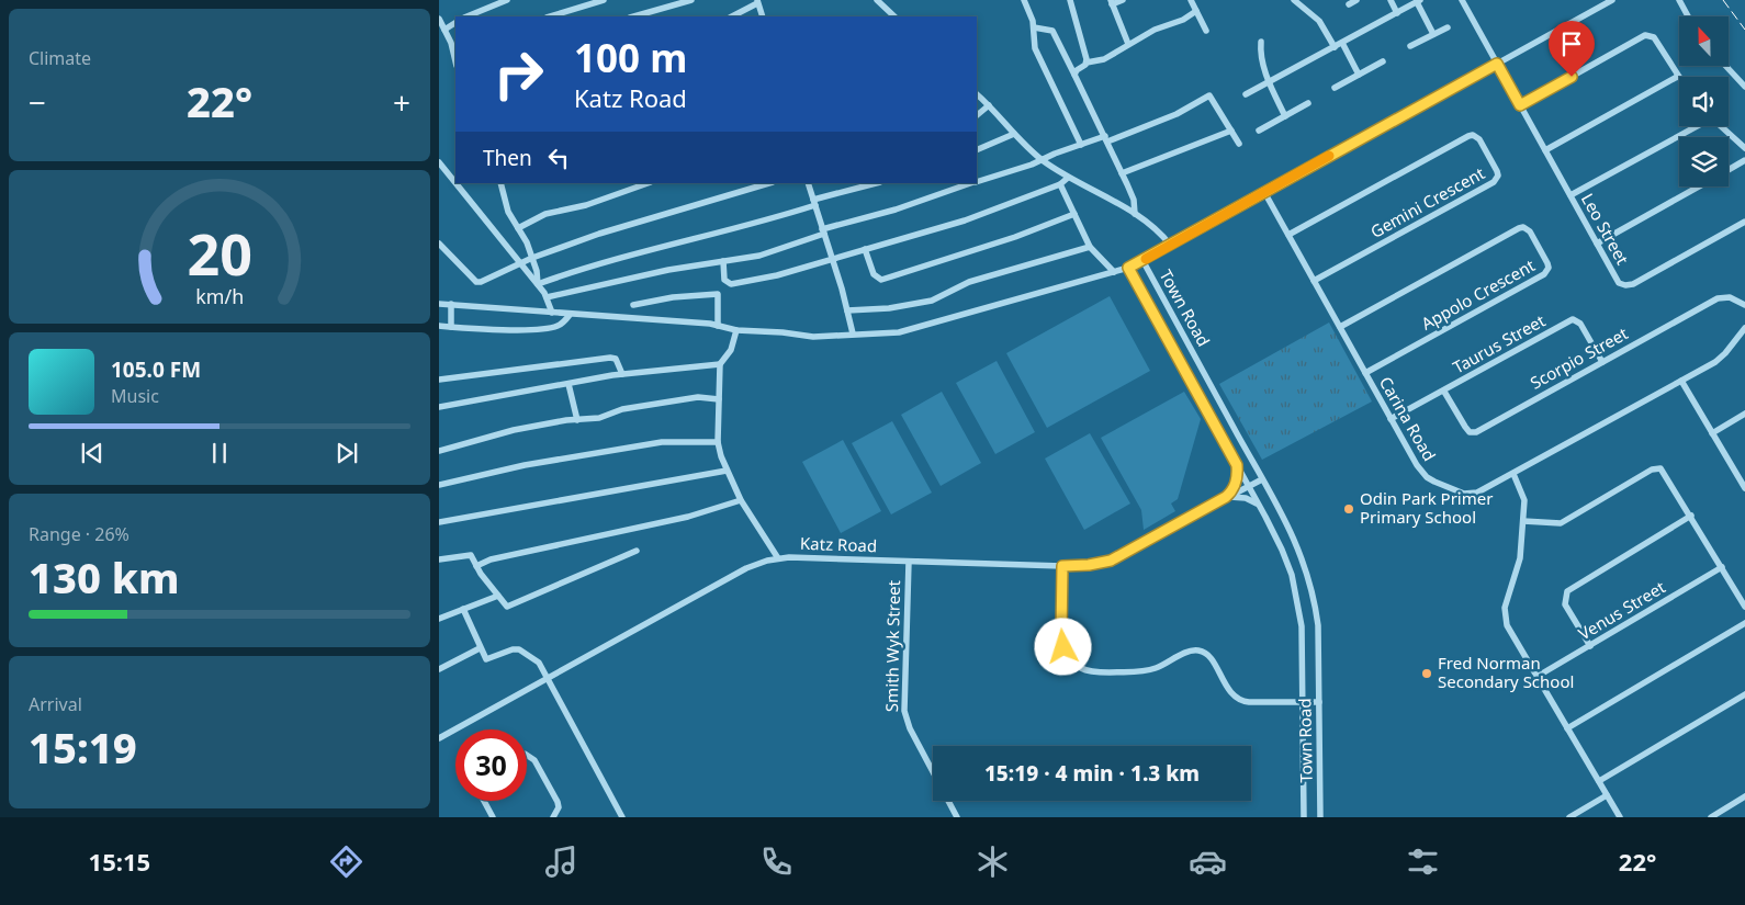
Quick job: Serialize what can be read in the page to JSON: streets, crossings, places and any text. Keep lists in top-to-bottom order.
{
  "streets": {
    "street": [
      "Gemini Crescent",
      "Leo Street",
      "Appolo Crescent",
      "Town Road",
      "Taurus Street",
      "Scorpio Street",
      "Carina Road",
      "Katz Road",
      "Venus Street",
      "Smith Wyk Street"
    ]
  },
  "crossings": [
    ["Gemini Crescent", "Carina Road"],
    ["Appolo Crescent", "Carina Road"],
    ["Town Road", "Katz Road"],
    ["Taurus Street", "Scorpio Street"],
    ["Taurus Street", "Carina Road"],
    ["Katz Road", "Smith Wyk Street"]
  ],
  "places": ["Odin Park Primer Primary School", "Fred Norman Secondary School"],
  "north": "top",
  "page": {
    "tile": [
      "Climate",
      ["Range · 26%", "130 km"],
      ["Arrival", "15:19"]
    ],
    "turn": ["100 m", "Katz Road"],
    "heat": ["−", "22°", "+"],
    "then": "Then",
    "song": ["105.0 FM", "Music"],
    "limit": "30",
    "trip": "15:19 · 4 min · 1.3 km",
    "tabs": ["15:15", "22°"],
    "gauge": ["20", "km/h"]
  }
}
